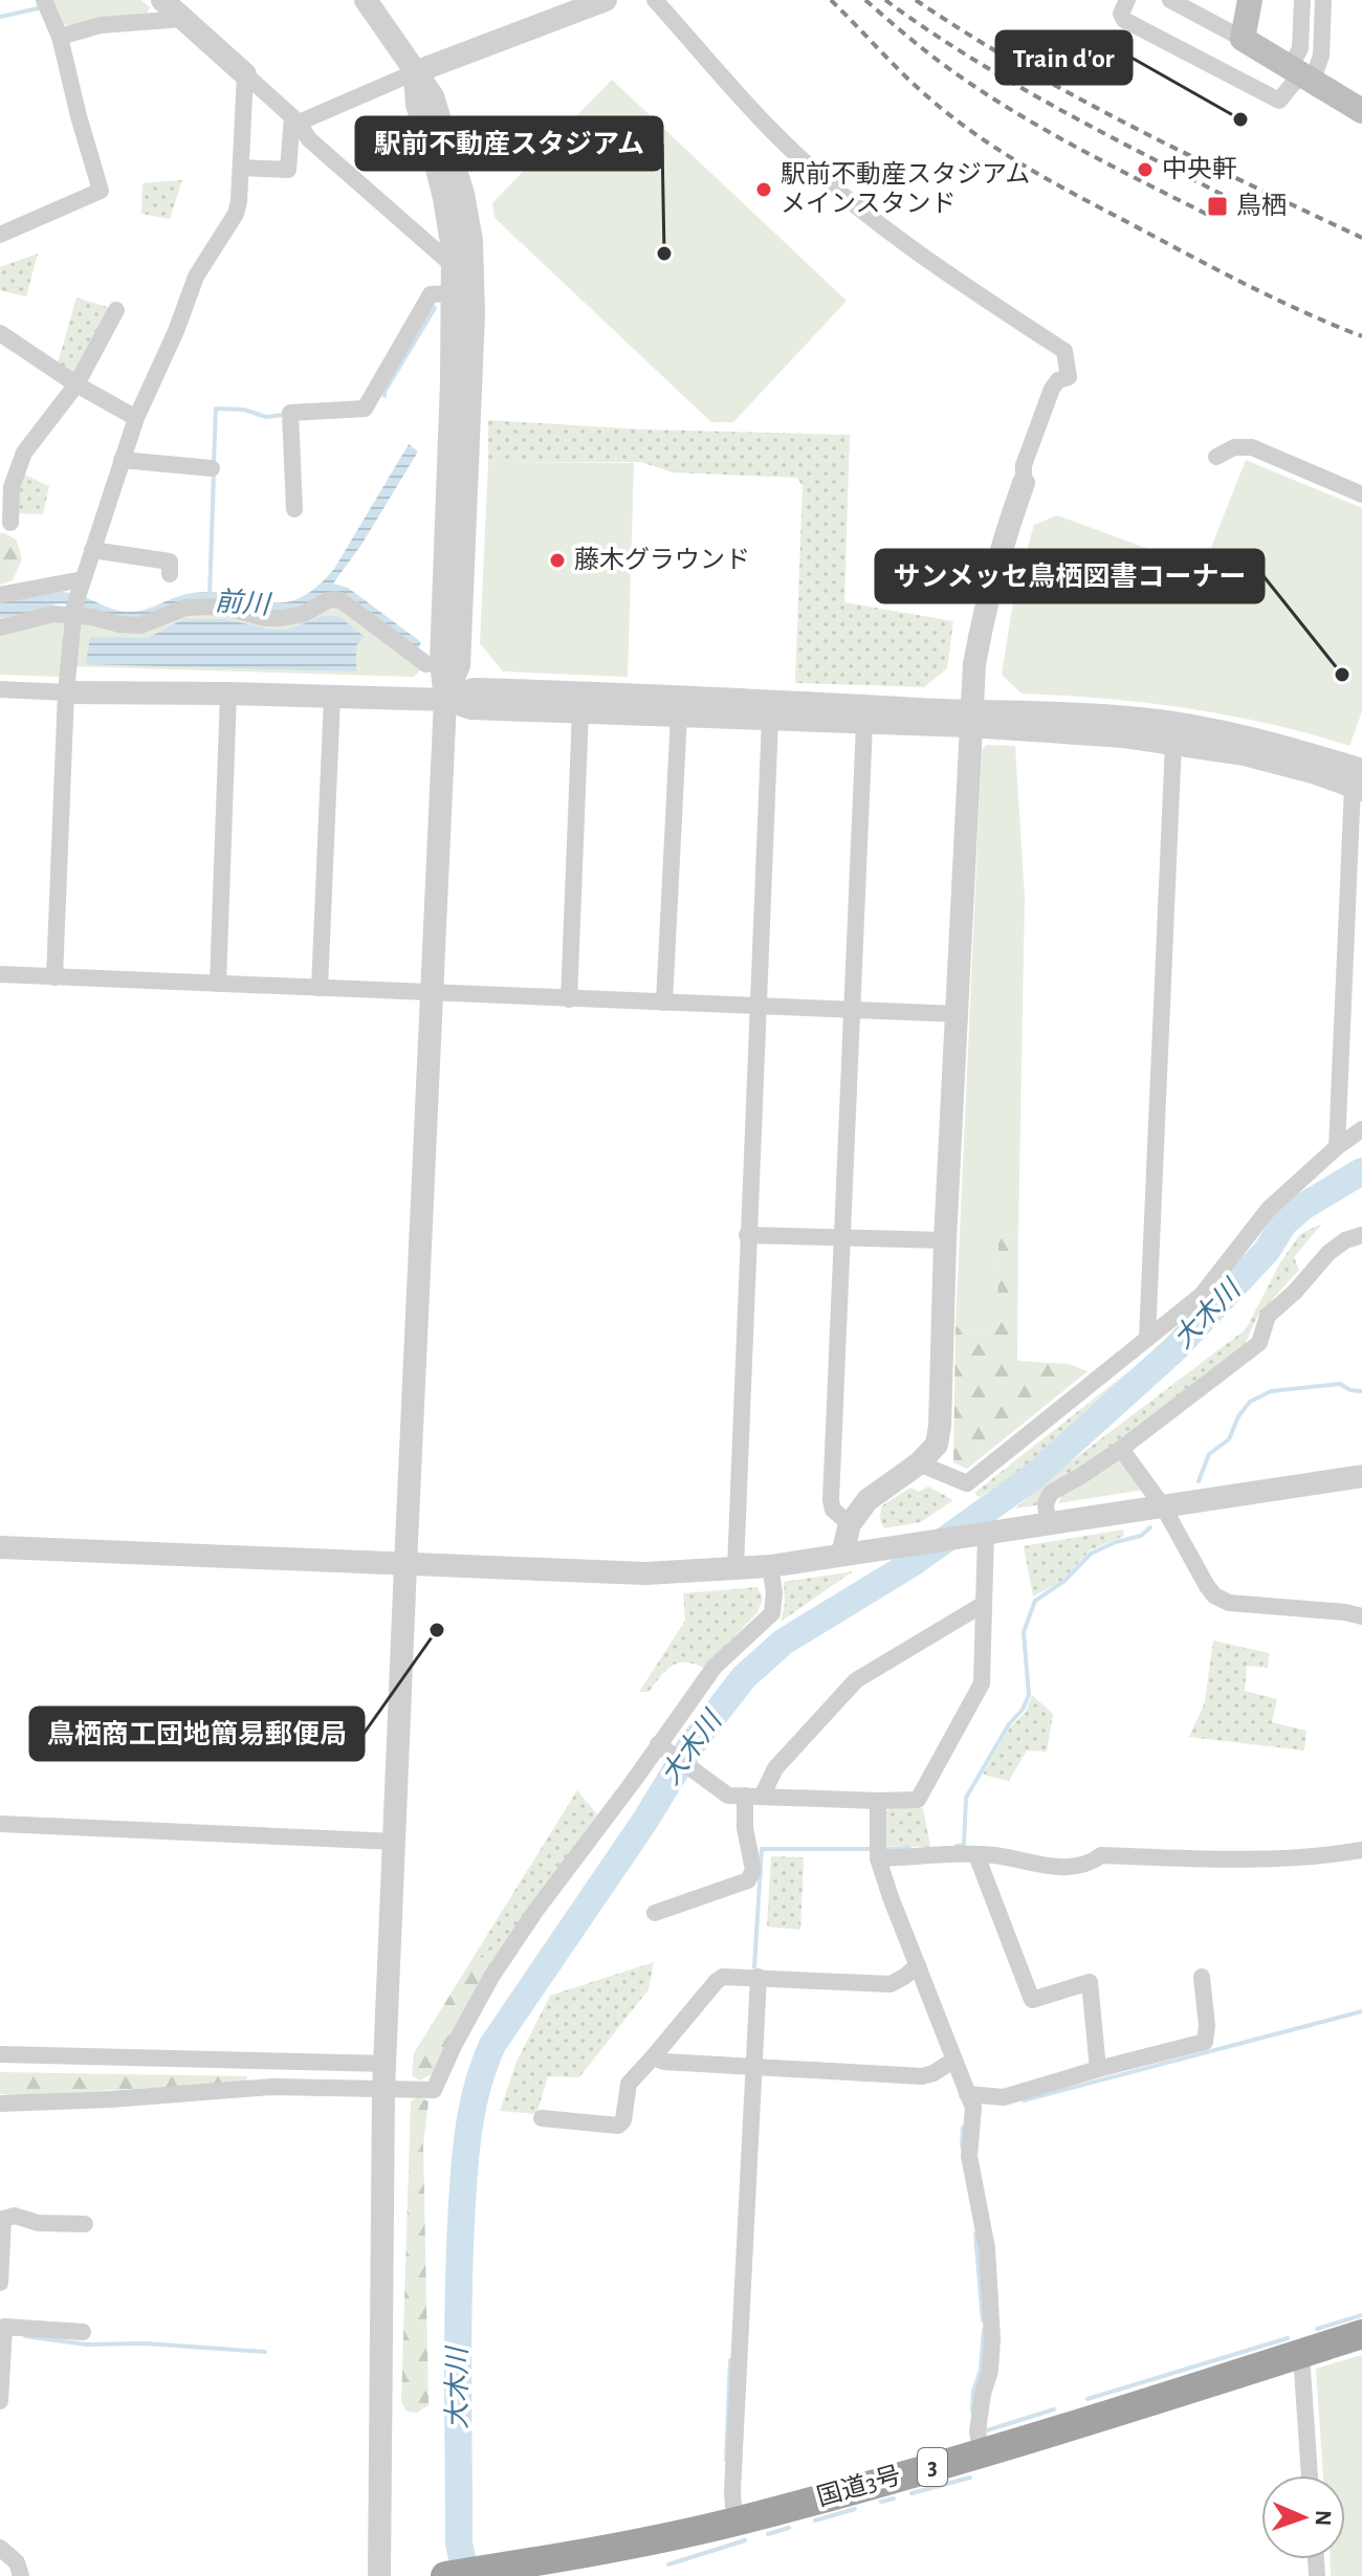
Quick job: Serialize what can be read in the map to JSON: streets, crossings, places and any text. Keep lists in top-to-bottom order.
{
  "streets": {
    "highway": ["3", "国道3号"]
  },
  "water": ["前川", "大木川"],
  "places": {
    "other": [
      "Train d'or",
      "中央軒",
      "駅前不動産スタジアム メインスタンド",
      "駅前不動産スタジアム",
      "藤木グラウンド",
      "サンメッセ鳥栖図書コーナー",
      "鳥栖商工団地簡易郵便局"
    ],
    "transit": ["鳥栖"]
  },
  "north": "right"
}
